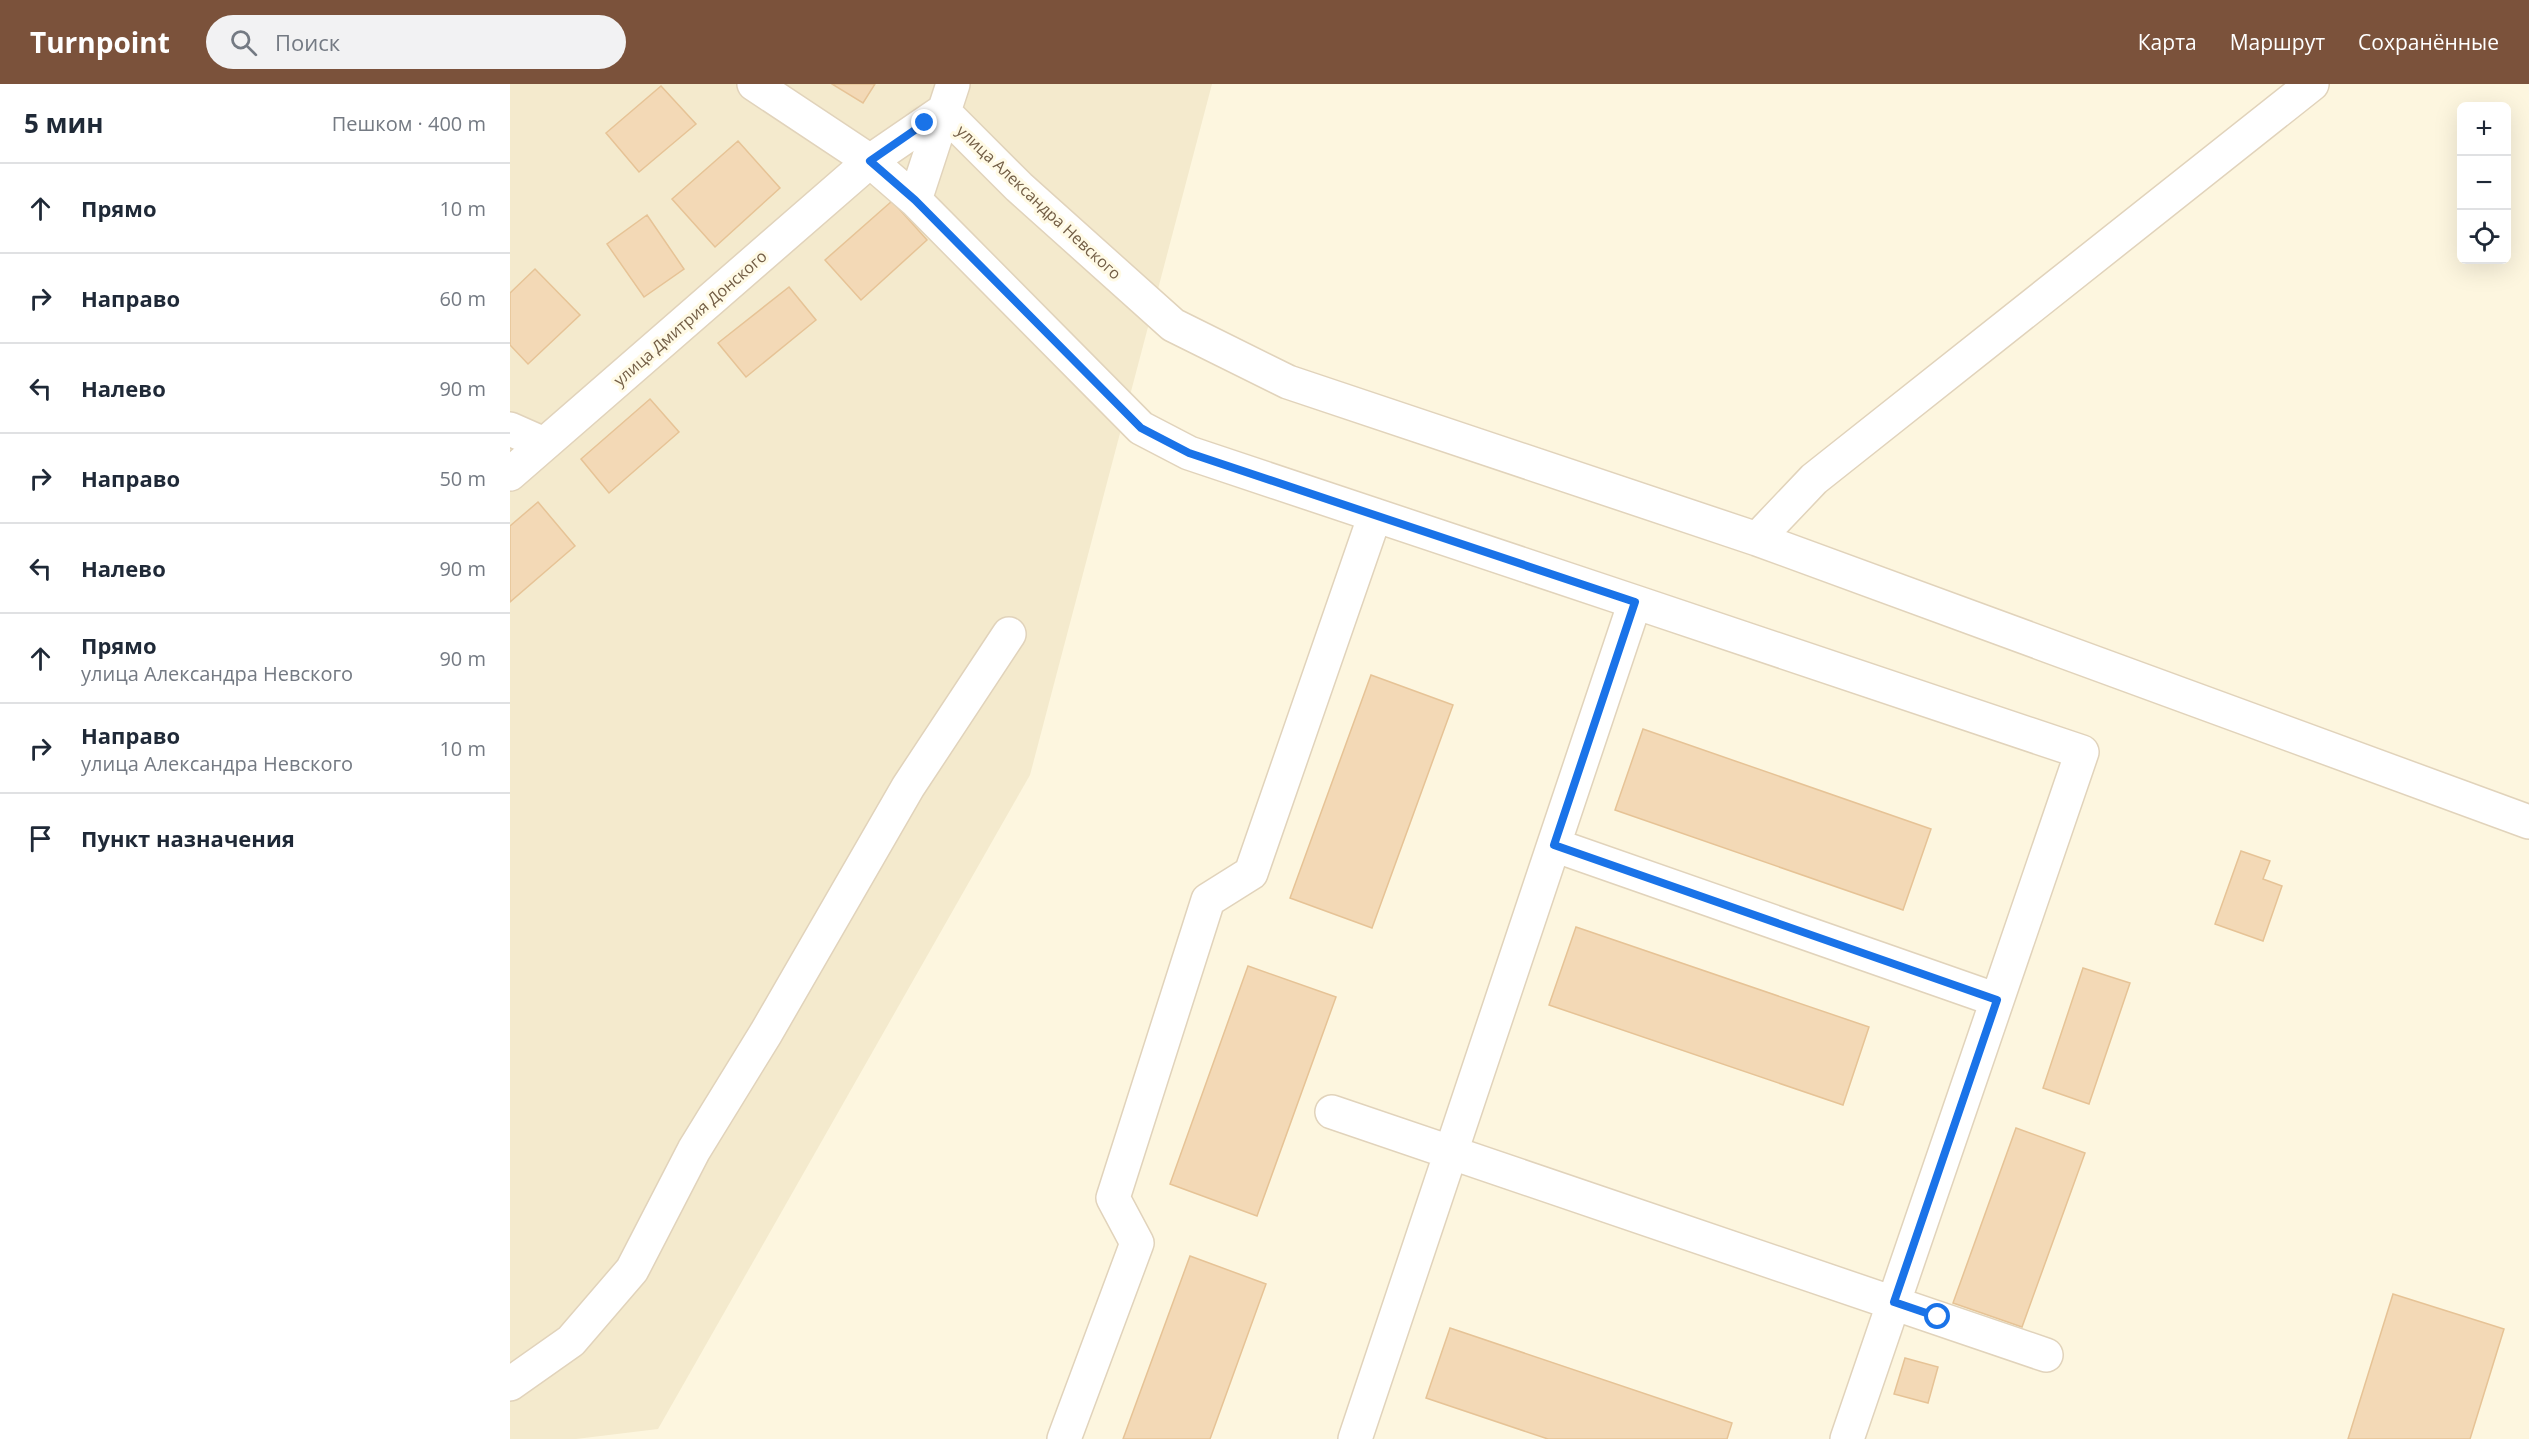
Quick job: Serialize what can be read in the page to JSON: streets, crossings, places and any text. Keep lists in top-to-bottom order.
{
  "streets": {
    "street": ["улица Александра Невского", "улица Дмитрия Донского"]
  },
  "crossings": [
    ["улица Александра Невского", "улица Дмитрия Донского"]
  ],
  "page": {
    "header": "Turnpoint",
    "search": "Поиск",
    "nav": ["Карта", "Маршрут", "Сохранённые"],
    "heading": ["5 мин", "Пешком · 400 m"],
    "map_buttons": ["+", "−"],
    "list": [
      ["Прямо", "10 m"],
      ["Направо", "60 m"],
      ["Налево", "90 m"],
      ["Направо", "50 m"],
      ["Налево", "90 m"],
      ["Прямо", "улица Александра Невского", "90 m"],
      ["Направо", "улица Александра Невского", "10 m"],
      "Пункт назначения"
    ]
  }
}
